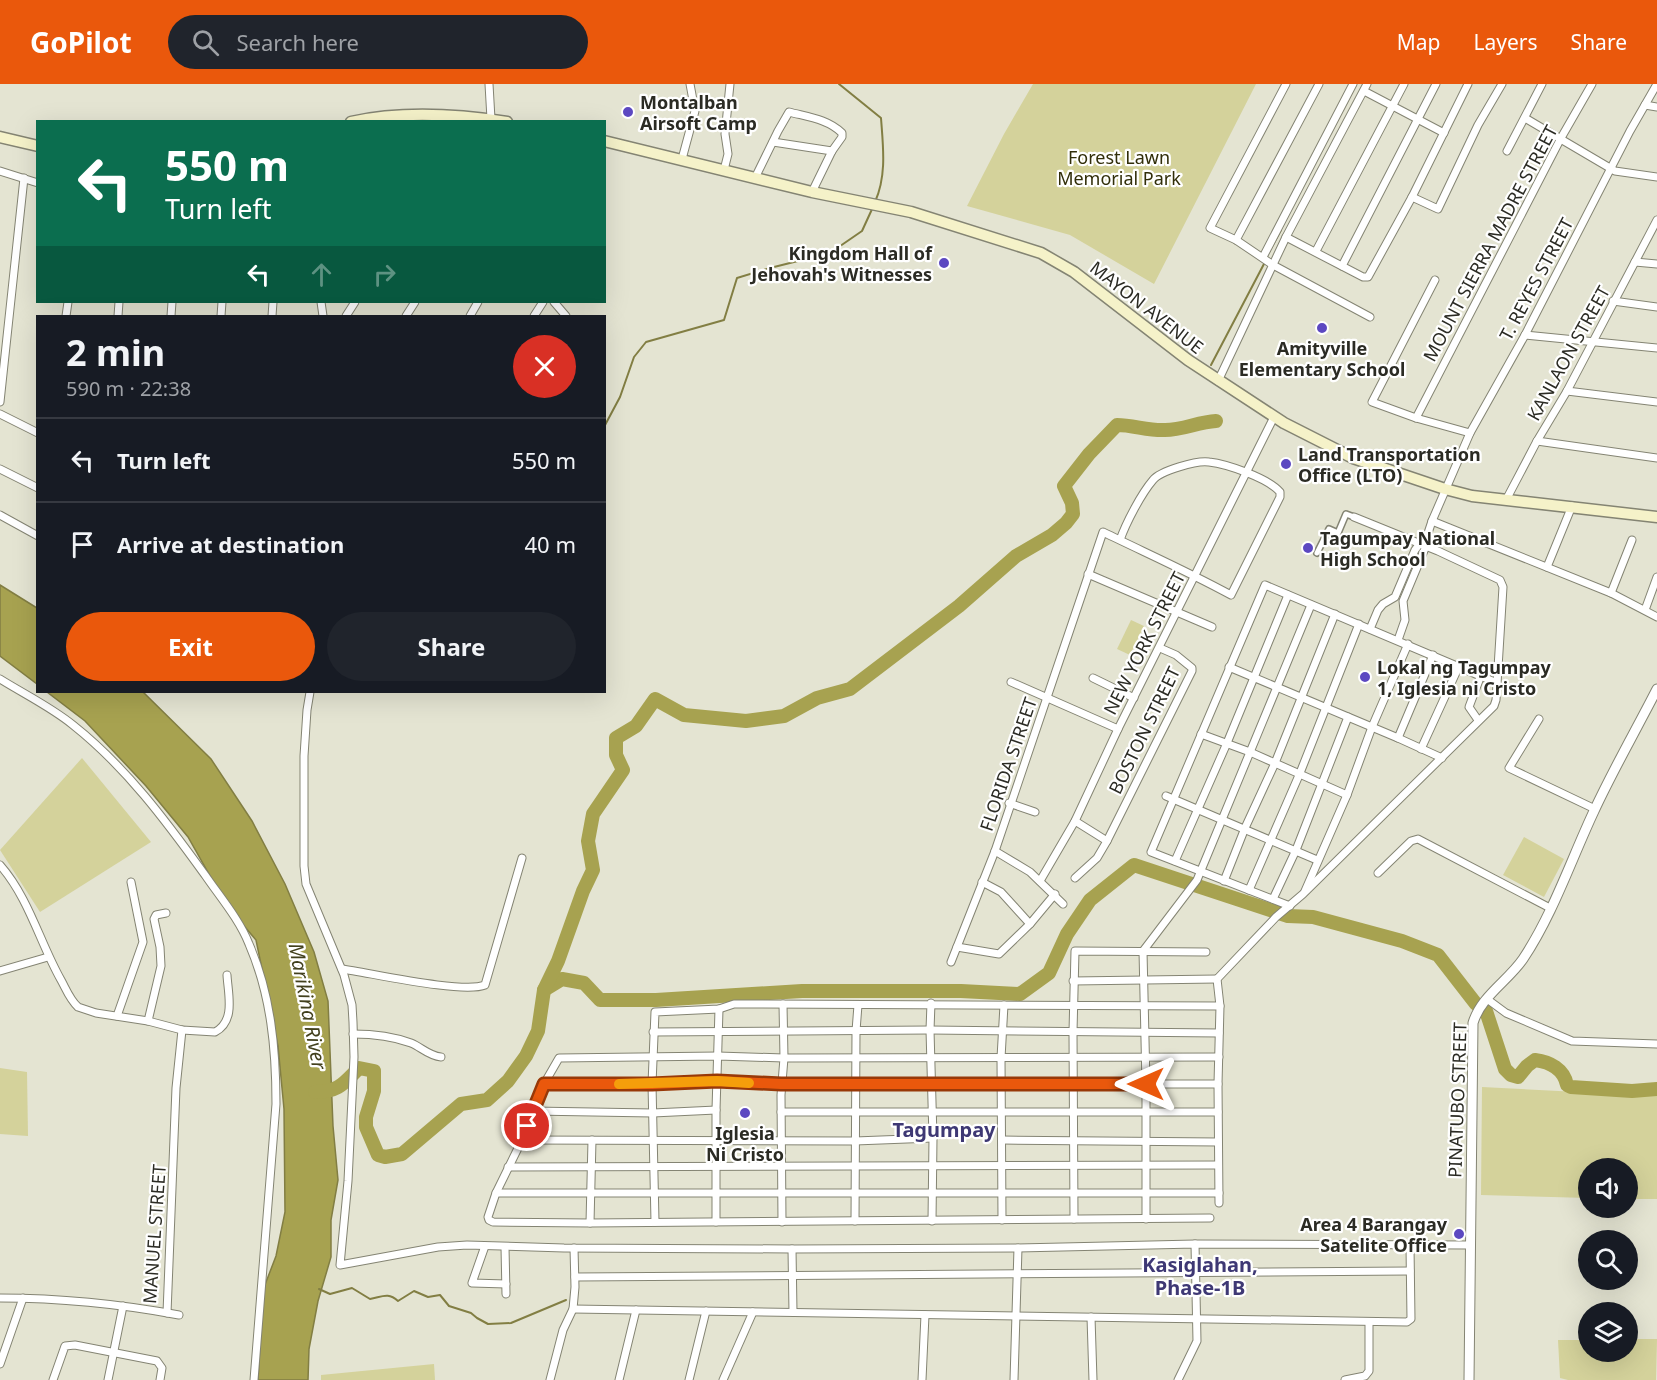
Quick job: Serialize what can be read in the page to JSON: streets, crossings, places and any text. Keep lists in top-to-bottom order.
{
  "streets": {
    "main road": ["MAYON AVENUE"],
    "street": [
      "MOUNT SIERRA MADRE STREET",
      "T. REYES STREET",
      "KANLAON STREET",
      "NEW YORK STREET",
      "BOSTON STREET",
      "FLORIDA STREET",
      "PINATUBO STREET",
      "MANUEL STREET"
    ]
  },
  "crossings": [
    ["T. REYES STREET", "MAYON AVENUE"],
    ["MAYON AVENUE", "KANLAON STREET"],
    ["MAYON AVENUE", "NEW YORK STREET"],
    ["NEW YORK STREET", "BOSTON STREET"]
  ],
  "districts": ["Tagumpay", "Kasiglahan, Phase-1B"],
  "water": ["Marikina River"],
  "parks": ["Forest Lawn Memorial Park"],
  "places": [
    "Montalban Airsoft Camp",
    "Kingdom Hall of Jehovah's Witnesses",
    "Amityville Elementary School",
    "Land Transportation Office (LTO)",
    "Tagumpay National High School",
    "Lokal ng Tagumpay 1, Iglesia ni Cristo",
    "Iglesia Ni Cristo",
    "Area 4 Barangay Satelite Office"
  ],
  "page": {
    "header": "GoPilot",
    "search": "Search here",
    "nav": ["Map", "Layers", "Share"],
    "turn": ["550 m", "Turn left"],
    "heading": ["2 min", "590 m · 22:38"],
    "list": [
      {
        "name": "Turn left",
        "value": "550 m"
      },
      {
        "name": "Arrive at destination",
        "value": "40 m"
      }
    ],
    "buttons": ["Exit", "Share"]
  }
}
